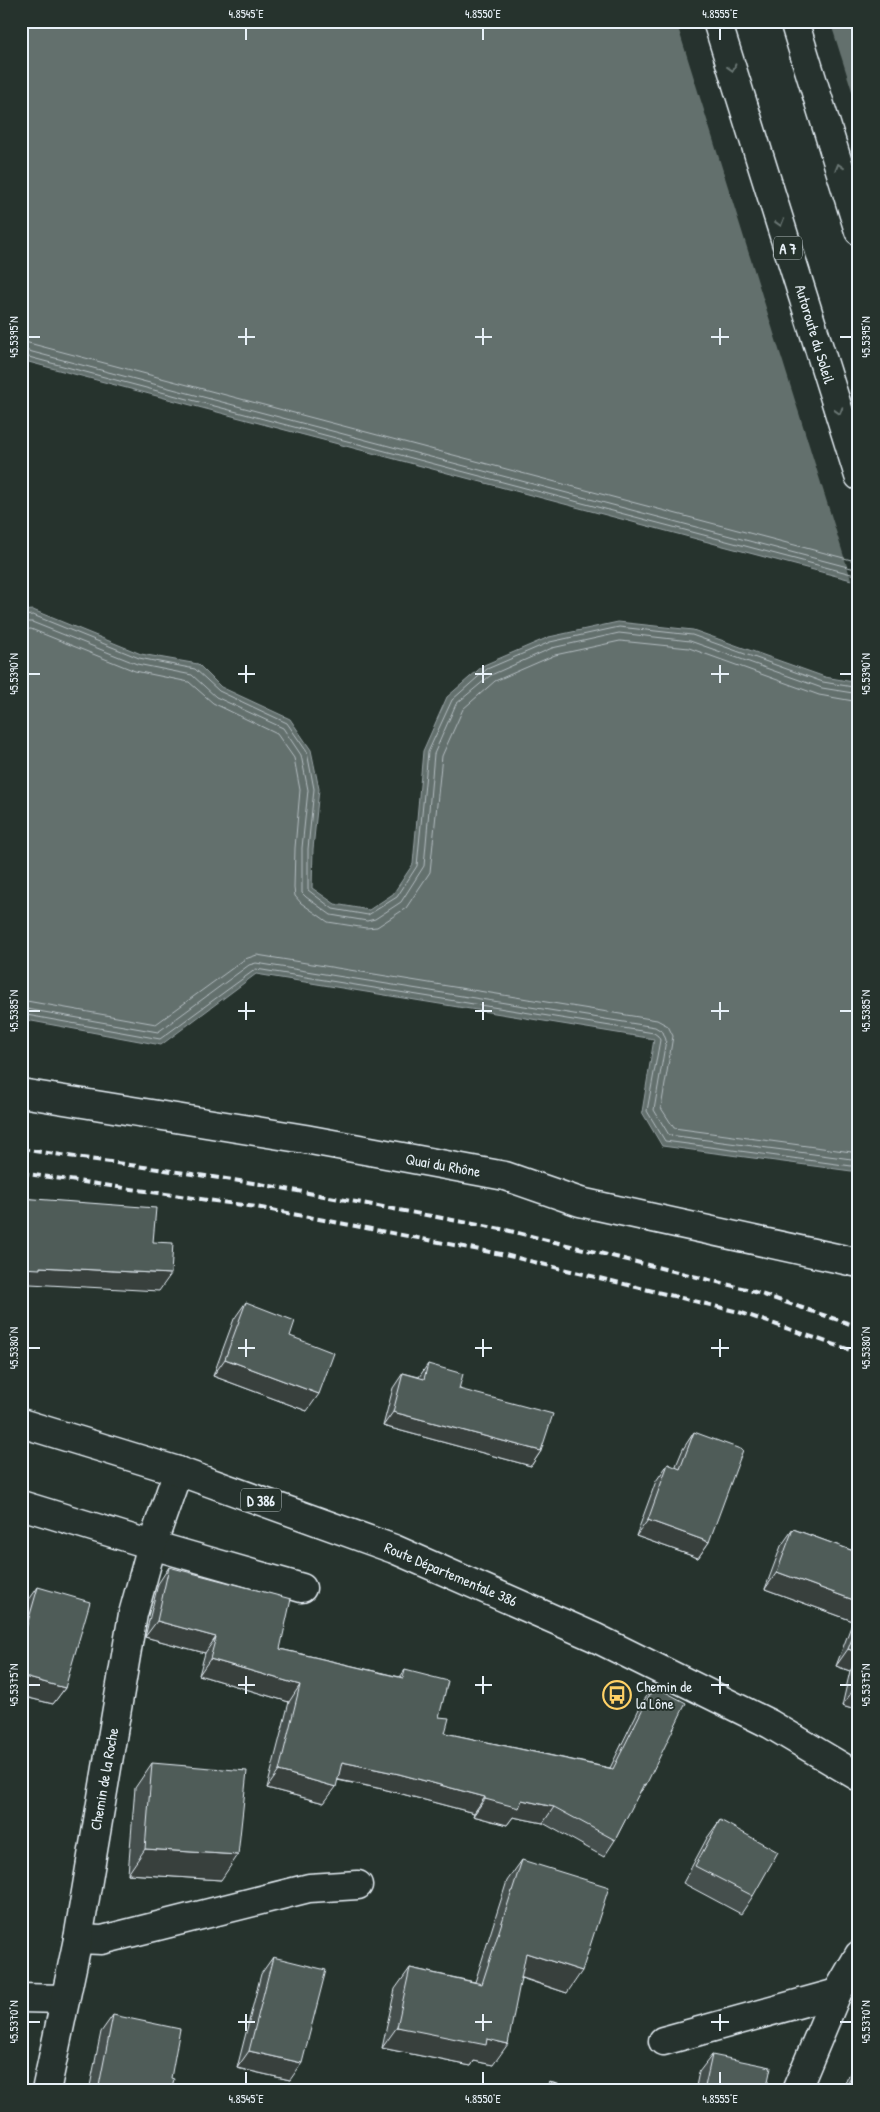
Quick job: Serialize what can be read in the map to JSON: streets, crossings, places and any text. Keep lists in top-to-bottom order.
{
  "streets": {
    "main road": [
      "A 7",
      "Autoroute du Soleil",
      "Quai du Rhône",
      "D 386",
      "Route Départementale 386",
      "Chemin de la Roche"
    ]
  },
  "crossings": [
    ["Route Départementale 386", "Chemin de la Roche"]
  ],
  "places": {
    "bus stop": ["Chemin de la Lône"]
  },
  "coordinates": [
    "4.8545°E",
    "4.8550°E",
    "4.8555°E",
    "45.5395°N",
    "45.5390°N",
    "45.5385°N",
    "45.5380°N",
    "45.5375°N",
    "45.5370°N"
  ]
}
